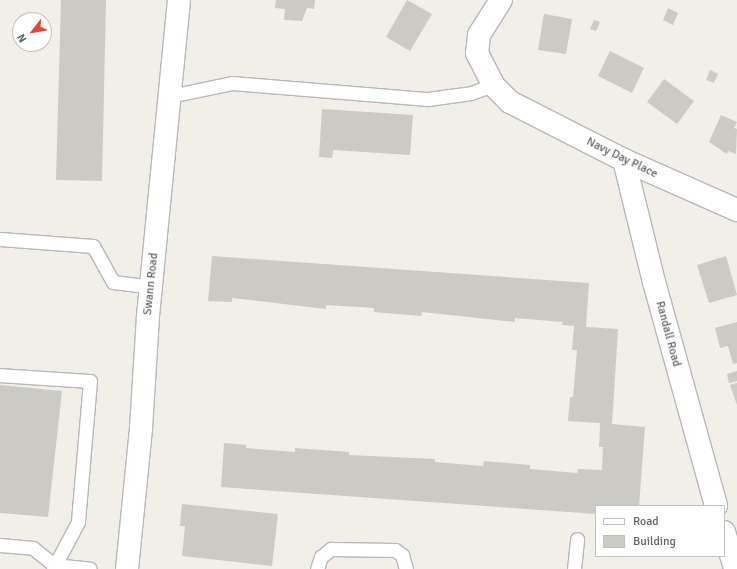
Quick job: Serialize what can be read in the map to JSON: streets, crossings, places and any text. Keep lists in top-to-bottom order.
{
  "streets": {
    "street": ["Navy Day Place", "Swann Road", "Randall Road"]
  },
  "crossings": [
    ["Navy Day Place", "Randall Road"]
  ],
  "legend": ["Road", "Building"],
  "north": "bottom left"
}
